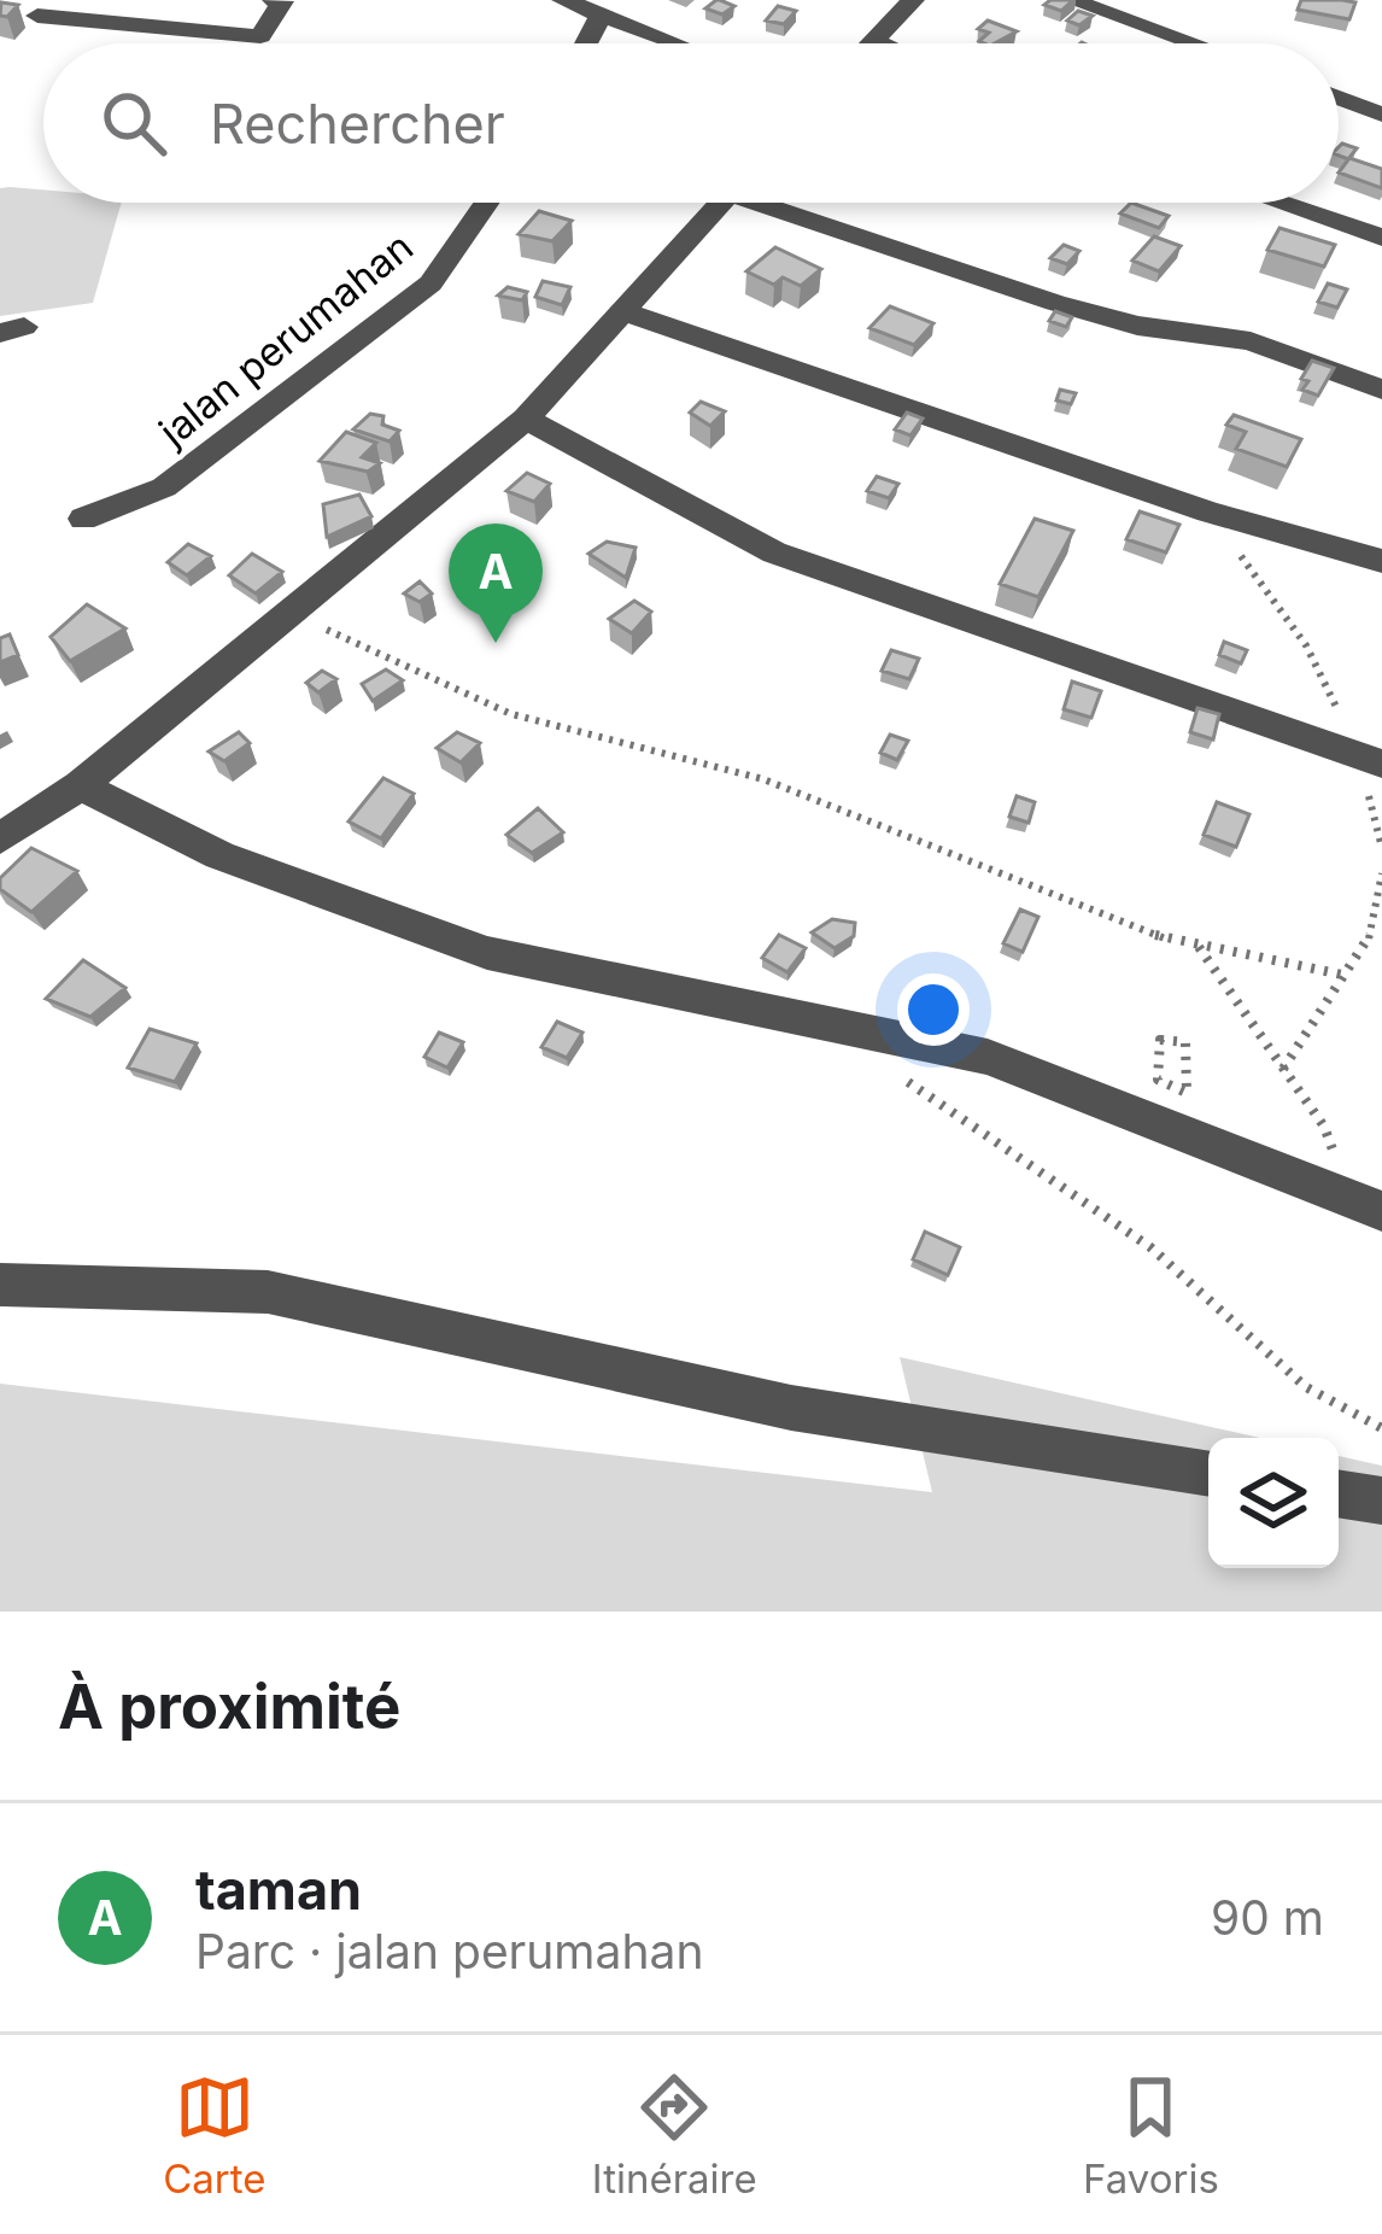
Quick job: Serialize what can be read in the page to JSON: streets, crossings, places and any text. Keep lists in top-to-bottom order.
{
  "streets": {
    "street": ["jalan perumahan"]
  },
  "page": {
    "search": "Rechercher",
    "pins": "A",
    "heading": "À proximité",
    "list": [
      {
        "mark": "A",
        "name": "taman",
        "note": "Parc · jalan perumahan",
        "value": "90 m"
      }
    ],
    "nav": ["Carte", "Itinéraire", "Favoris"]
  }
}
